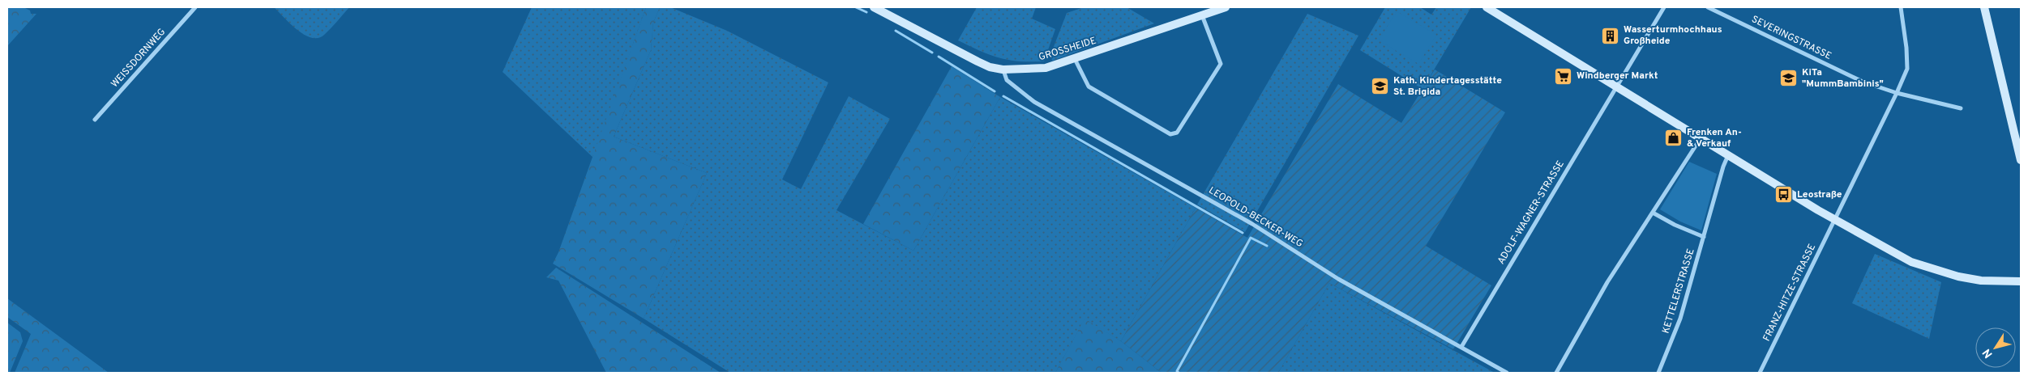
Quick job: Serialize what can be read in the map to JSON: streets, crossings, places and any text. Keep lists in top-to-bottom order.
{
  "streets": {
    "street": [
      "SEVERINGSTRASSE",
      "GROSSHEIDE",
      "WEISSDORNWEG",
      "ADOLF-WAGNER-STRASSE",
      "LEOPOLD-BECKER-WEG",
      "KETTELERSTRASSE",
      "FRANZ-HITZE-STRASSE"
    ]
  },
  "crossings": [
    ["SEVERINGSTRASSE", "FRANZ-HITZE-STRASSE"],
    ["GROSSHEIDE", "LEOPOLD-BECKER-WEG"],
    ["ADOLF-WAGNER-STRASSE", "LEOPOLD-BECKER-WEG"]
  ],
  "places": {
    "building": ["Wasserturmhochhaus Großheide"],
    "supermarket": ["Windberger Markt"],
    "school or university": ["KiTa \"MummBambinis\"", "Kath. Kindertagesstätte St. Brigida"],
    "shop": ["Frenken An- & Verkauf"],
    "bus stop": ["Leostraße"]
  },
  "north": "bottom left"
}
